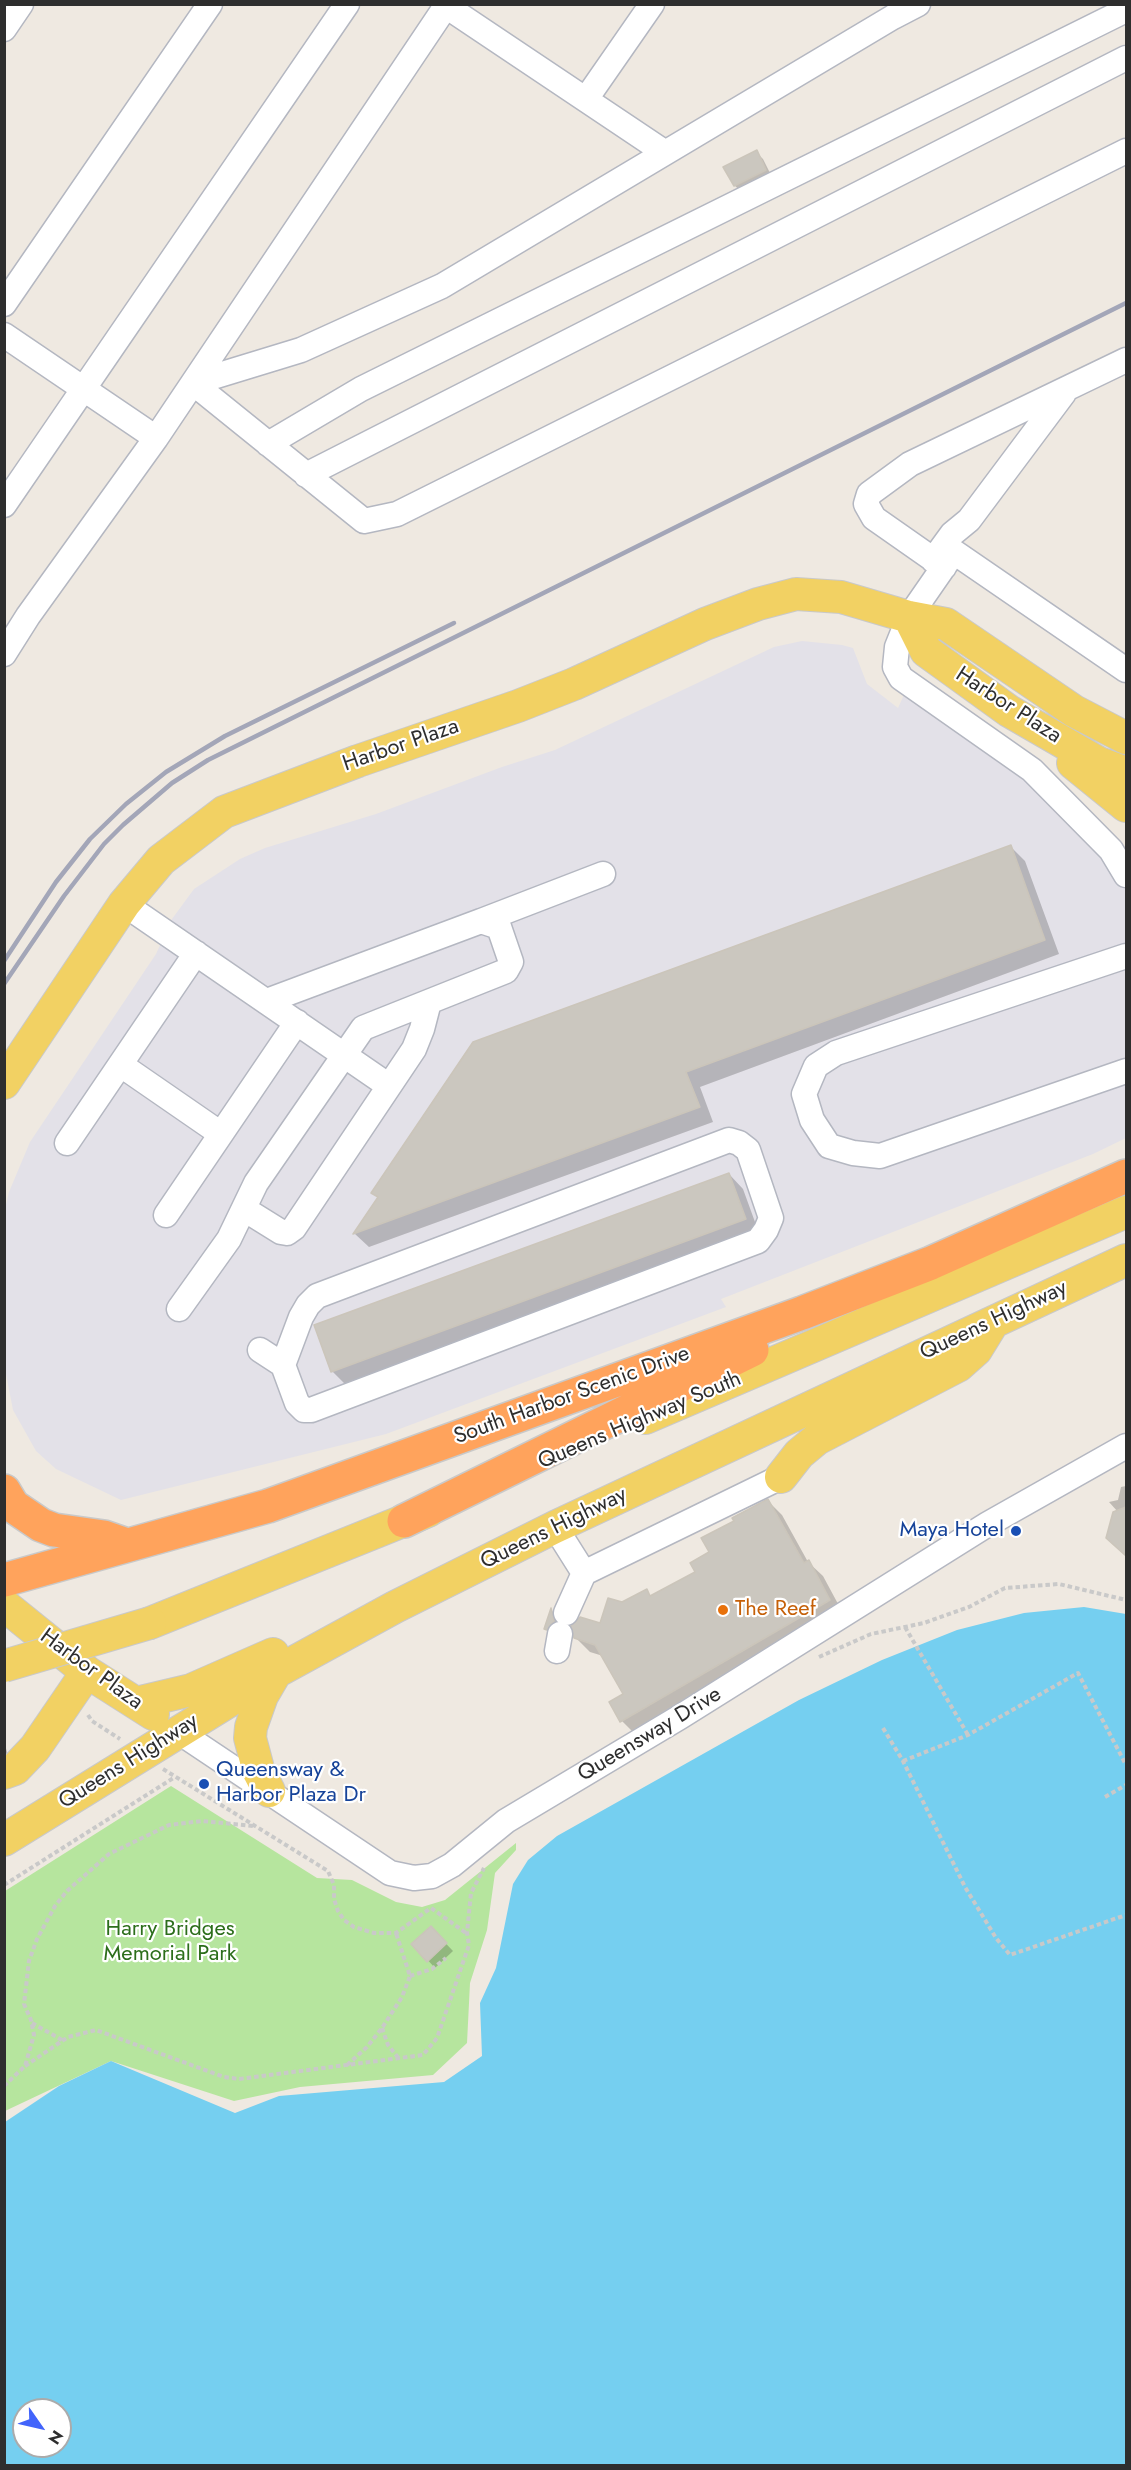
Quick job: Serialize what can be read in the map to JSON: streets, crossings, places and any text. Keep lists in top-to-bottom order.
{
  "streets": {
    "highway": ["South Harbor Scenic Drive"],
    "main road": ["Harbor Plaza", "Queens Highway", "Queens Highway South"],
    "street": ["Queensway Drive"]
  },
  "crossings": [
    ["Harbor Plaza", "Queens Highway"],
    ["Harbor Plaza", "Queensway Drive"],
    ["Queens Highway", "Queensway Drive"]
  ],
  "parks": ["Harry Bridges Memorial Park"],
  "places": ["Maya Hotel", "The Reef", "Queensway & Harbor Plaza Dr"],
  "north": "bottom right"
}
